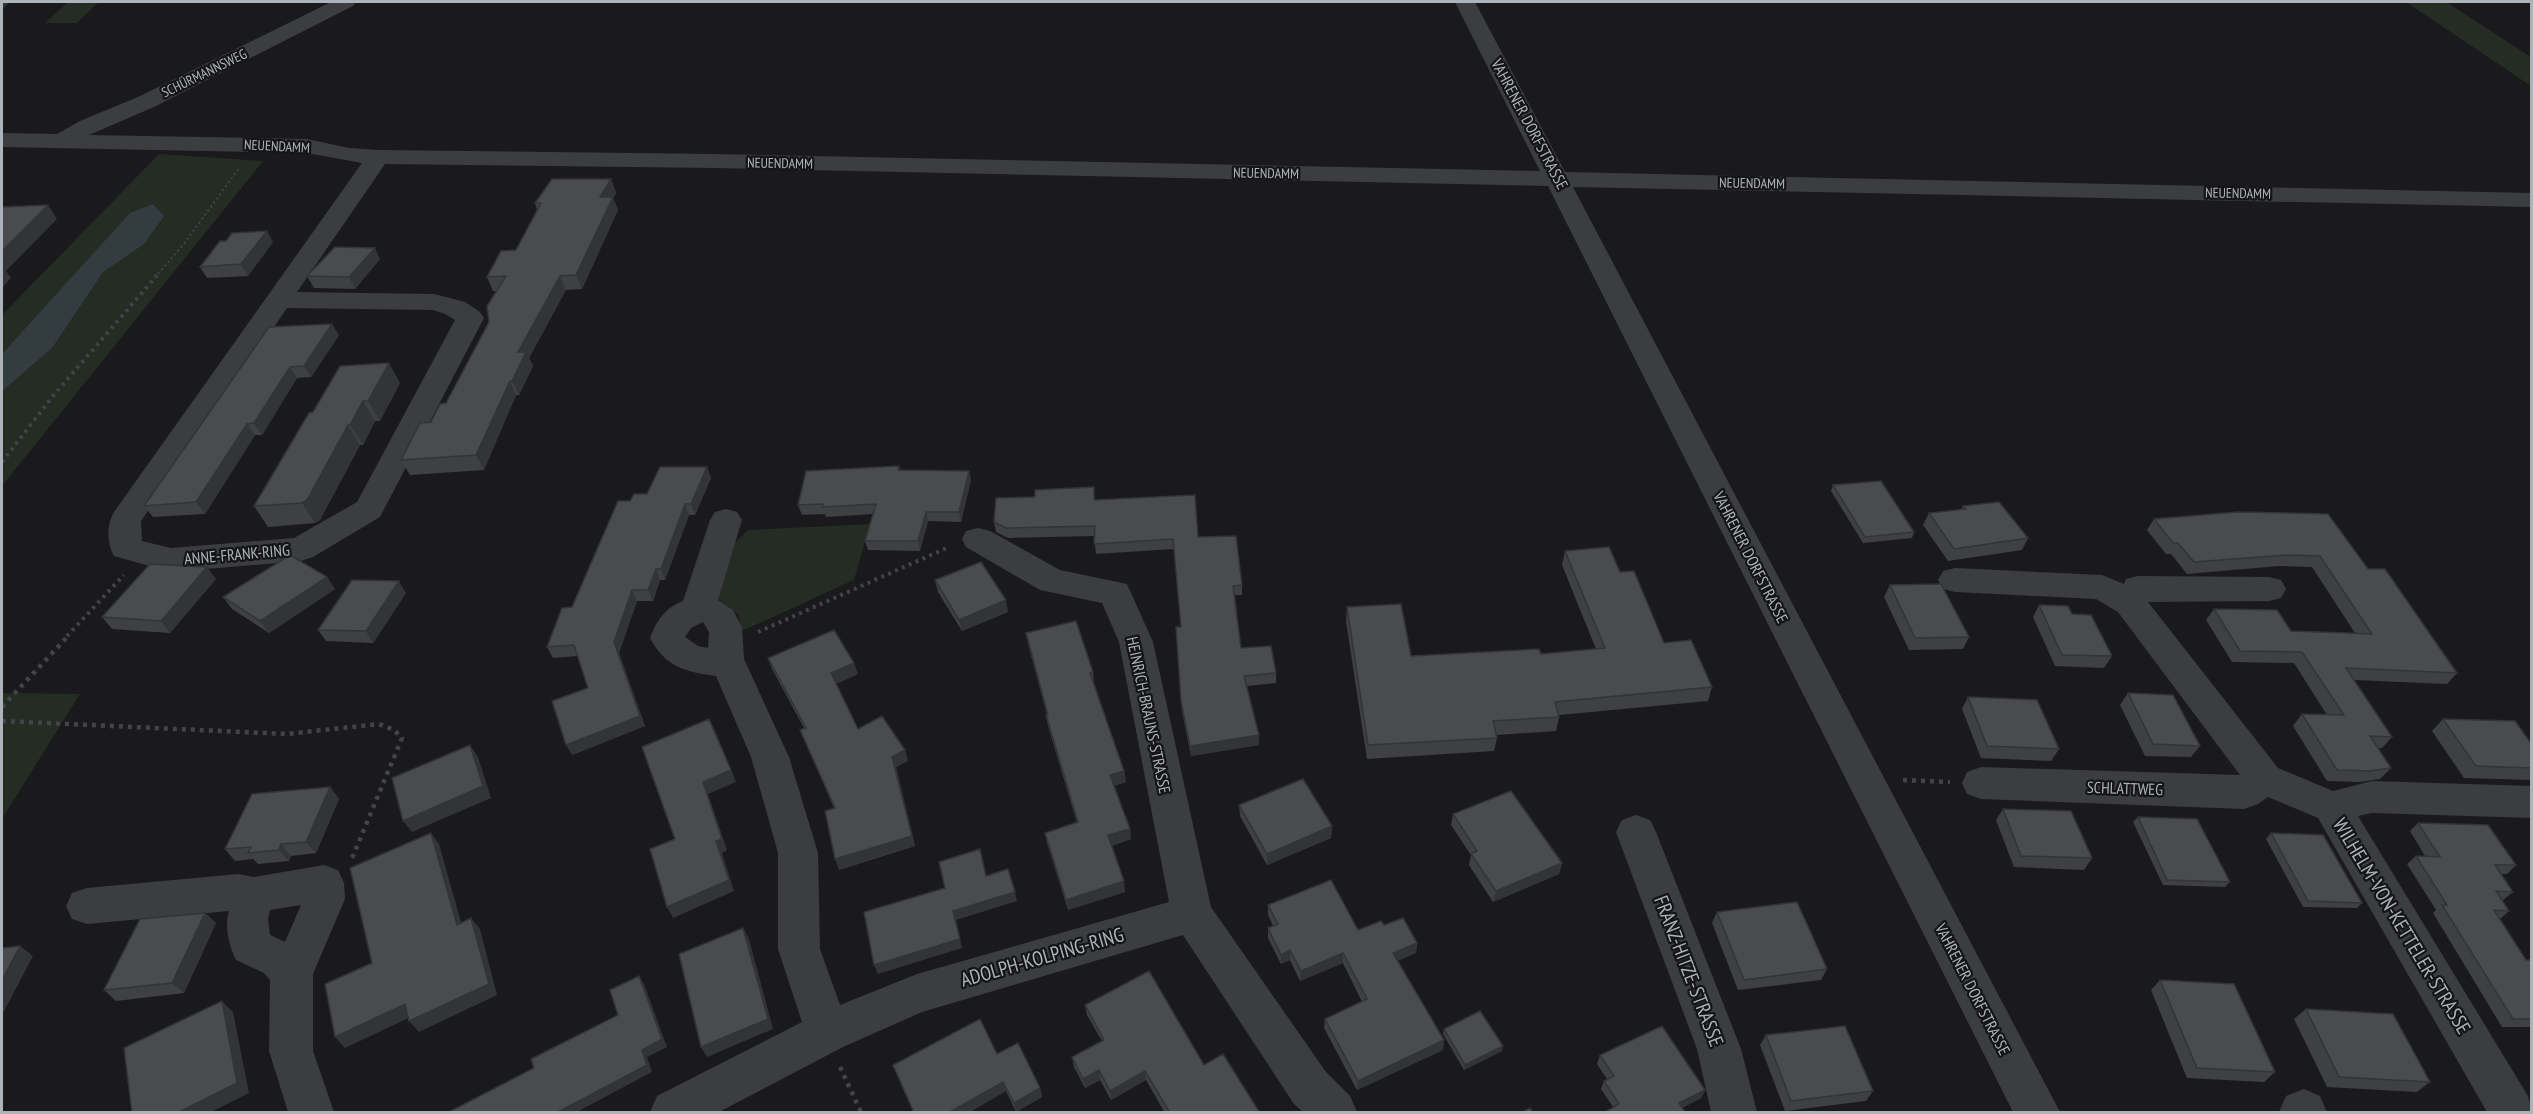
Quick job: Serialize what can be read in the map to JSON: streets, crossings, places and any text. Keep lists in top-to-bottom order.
{
  "streets": {
    "street": [
      "SCHÜRMANNSWEG",
      "VAHRENER DORFSTRASSE",
      "NEUENDAMM",
      "ANNE-FRANK-RING",
      "HEINRICH-BRAUNS-STRASSE",
      "SCHLATTWEG",
      "WILHELM-VON-KETTELER-STRASSE",
      "ADOLPH-KOLPING-RING",
      "FRANZ-HITZE-STRASSE"
    ]
  },
  "crossings": [
    ["SCHÜRMANNSWEG", "NEUENDAMM"],
    ["VAHRENER DORFSTRASSE", "NEUENDAMM"],
    ["NEUENDAMM", "ANNE-FRANK-RING"],
    ["HEINRICH-BRAUNS-STRASSE", "ADOLPH-KOLPING-RING"],
    ["SCHLATTWEG", "WILHELM-VON-KETTELER-STRASSE"]
  ]
}
